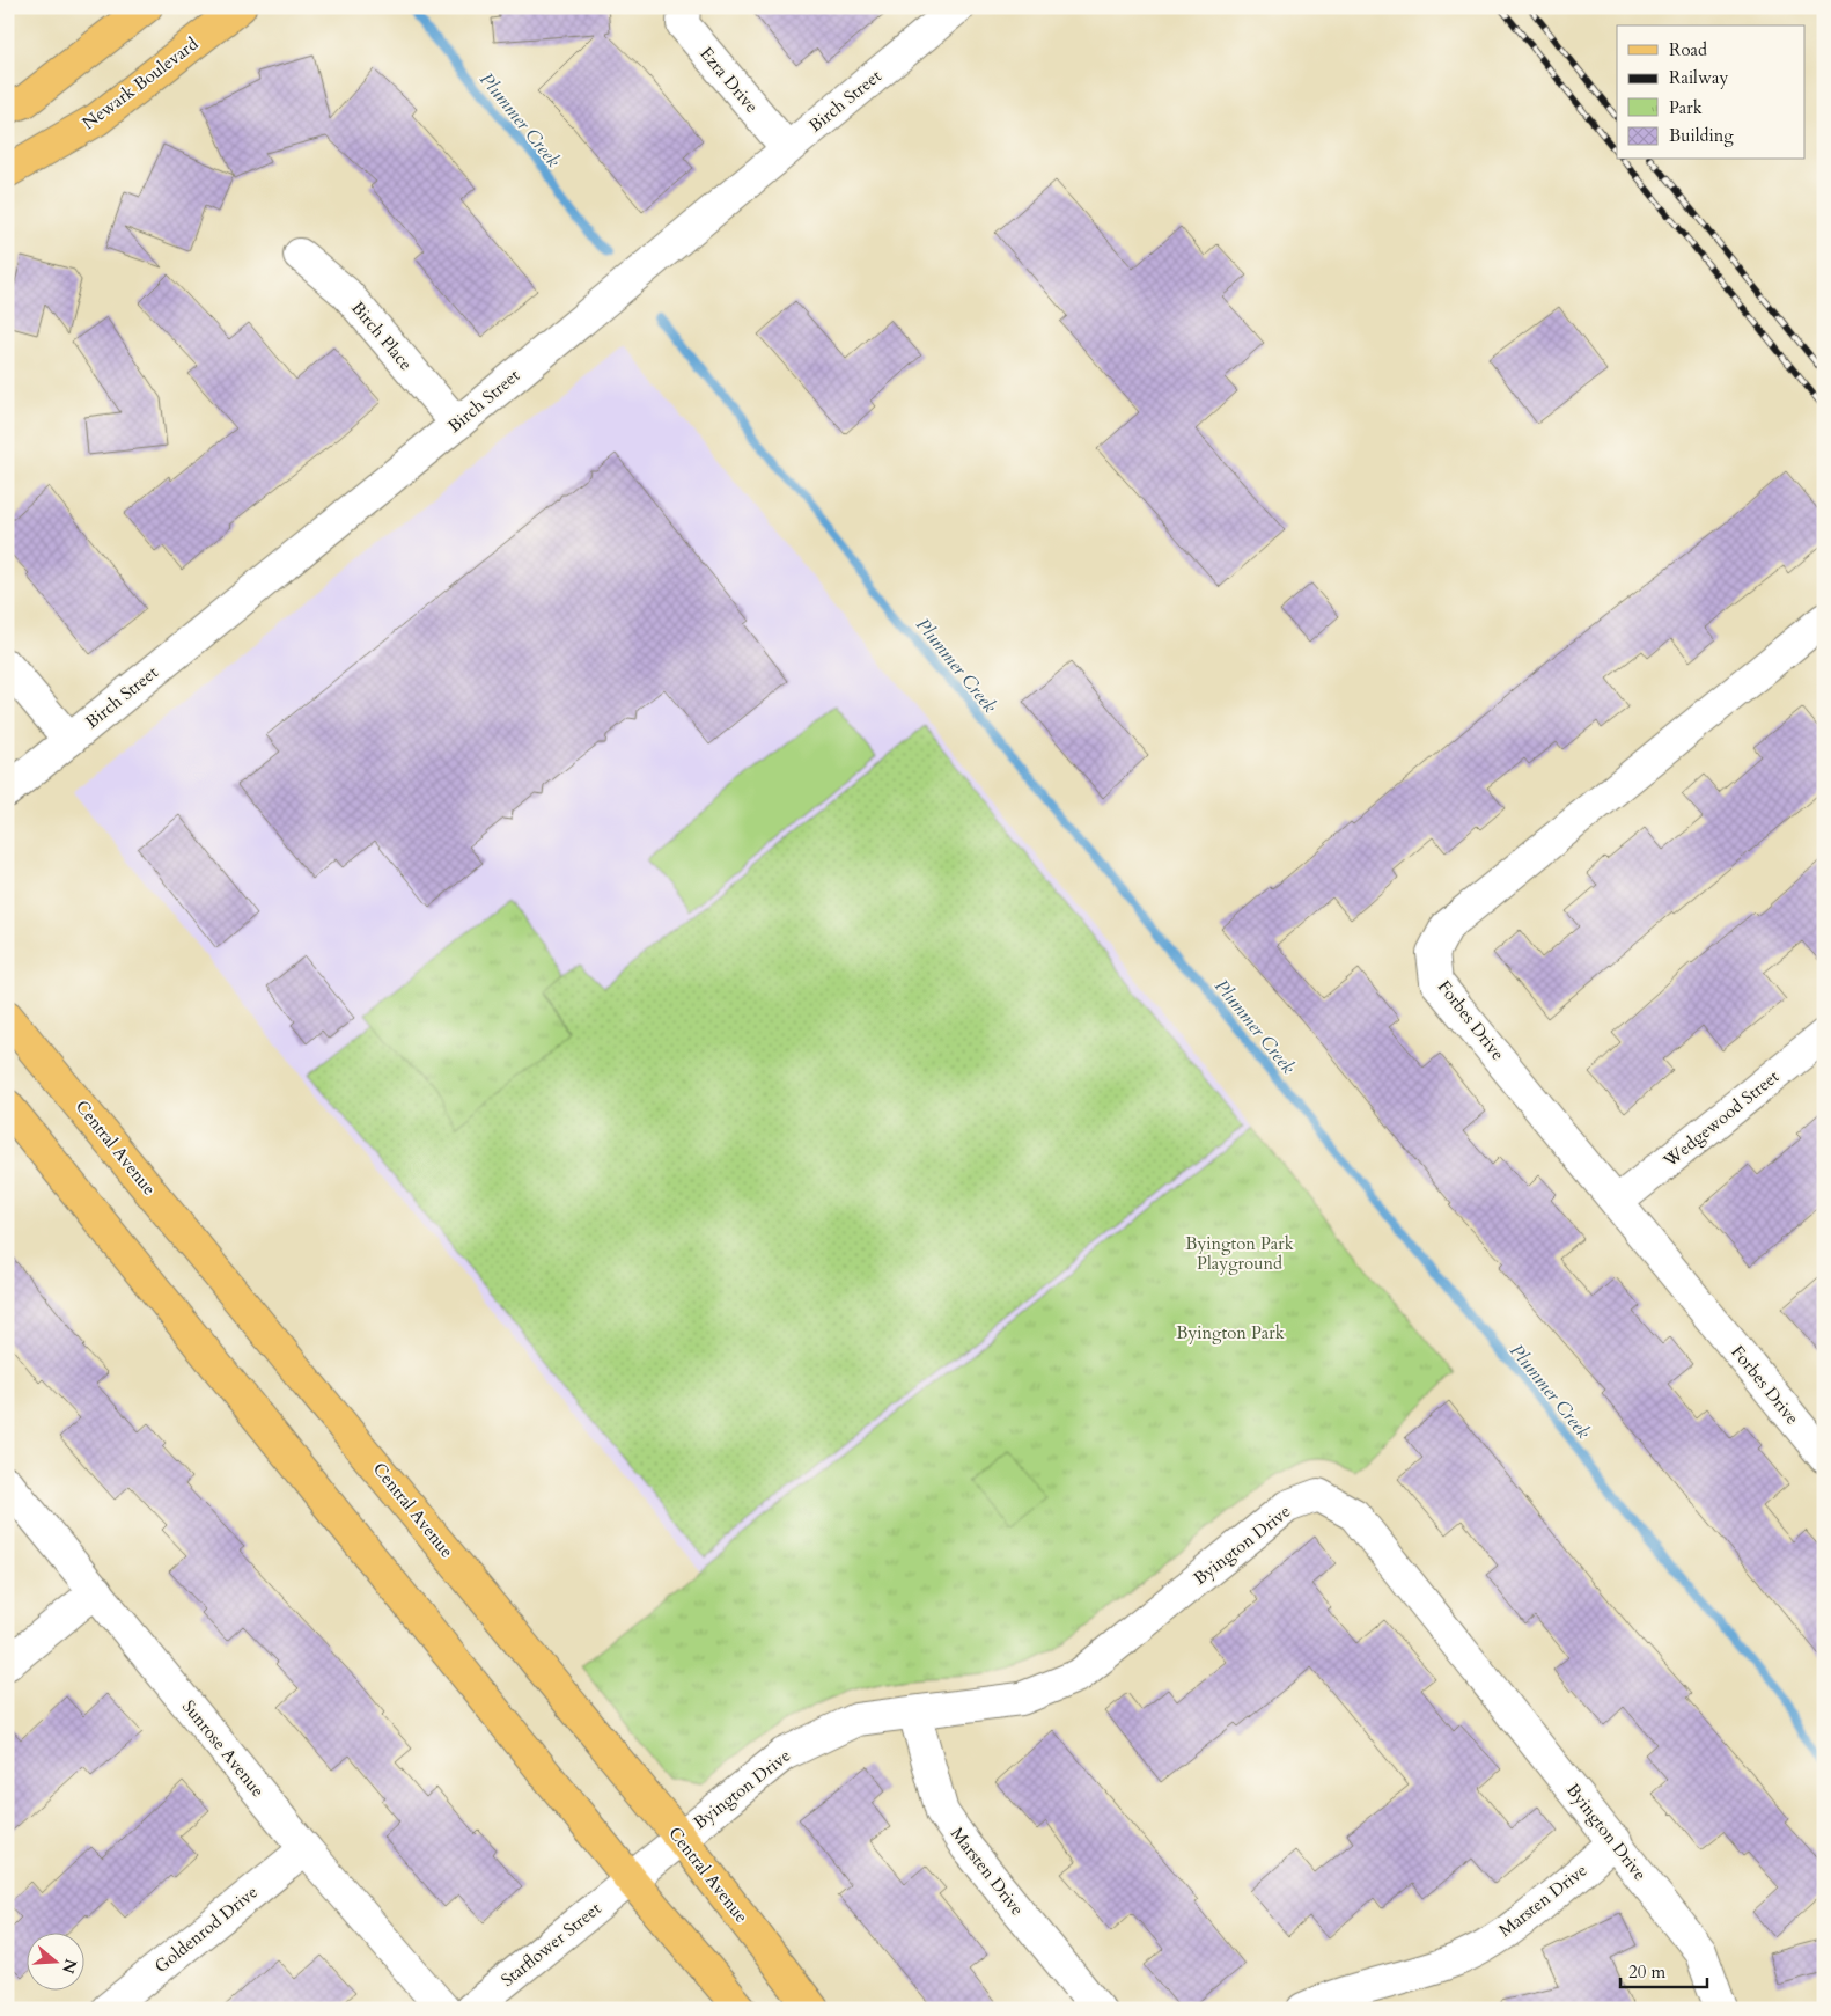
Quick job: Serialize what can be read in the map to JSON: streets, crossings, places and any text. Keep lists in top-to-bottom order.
{
  "streets": {
    "main road": ["Newark Boulevard", "Central Avenue"],
    "street": [
      "Ezra Drive",
      "Birch Street",
      "Birch Place",
      "Forbes Drive",
      "Wedgewood Street",
      "Byington Drive",
      "Sunrose Avenue",
      "Marsten Drive",
      "Goldenrod Drive",
      "Starflower Street"
    ]
  },
  "crossings": [
    ["Ezra Drive", "Birch Street"],
    ["Birch Street", "Birch Place"],
    ["Forbes Drive", "Wedgewood Street"],
    ["Central Avenue", "Byington Drive"],
    ["Byington Drive", "Marsten Drive"],
    ["Byington Drive", "Starflower Street"],
    ["Sunrose Avenue", "Goldenrod Drive"]
  ],
  "water": ["Plummer Creek"],
  "parks": ["Byington Park Playground", "Byington Park"],
  "legend": [
    "Road",
    "Railway",
    "Park",
    "Building"
  ],
  "scale_bar": "20 m",
  "north": "right"
}
